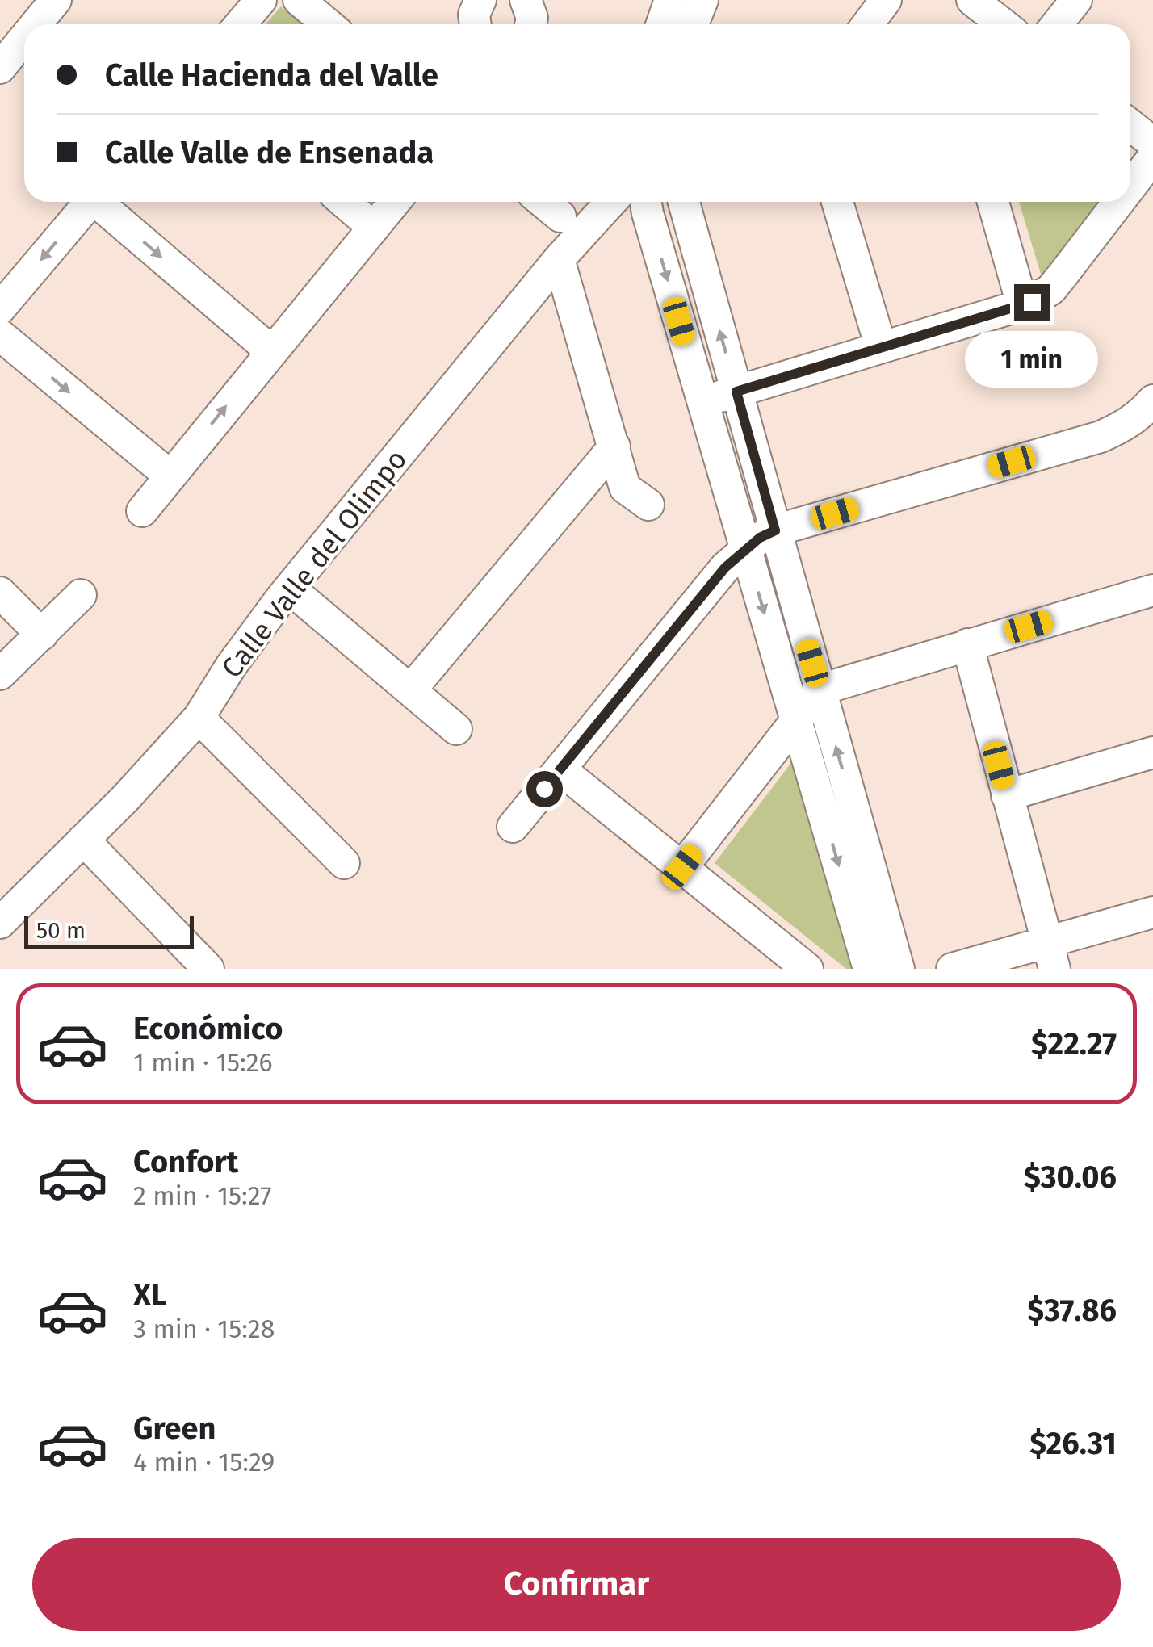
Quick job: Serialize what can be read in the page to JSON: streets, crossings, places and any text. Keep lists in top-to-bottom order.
{
  "streets": {
    "street": ["Calle Valle del Olimpo"]
  },
  "scale_bar": "50 m",
  "page": {
    "banner": ["Calle Hacienda del Valle", "Calle Valle de Ensenada"],
    "bubble": "1 min",
    "scale": "50 m",
    "list": [
      {
        "name": "Económico",
        "note": "1 min · 15:26",
        "value": "$22.27"
      },
      {
        "name": "Confort",
        "note": "2 min · 15:27",
        "value": "$30.06"
      },
      {
        "name": "XL",
        "note": "3 min · 15:28",
        "value": "$37.86"
      },
      {
        "name": "Green",
        "note": "4 min · 15:29",
        "value": "$26.31"
      }
    ],
    "buttons": "Confirmar"
  }
}
